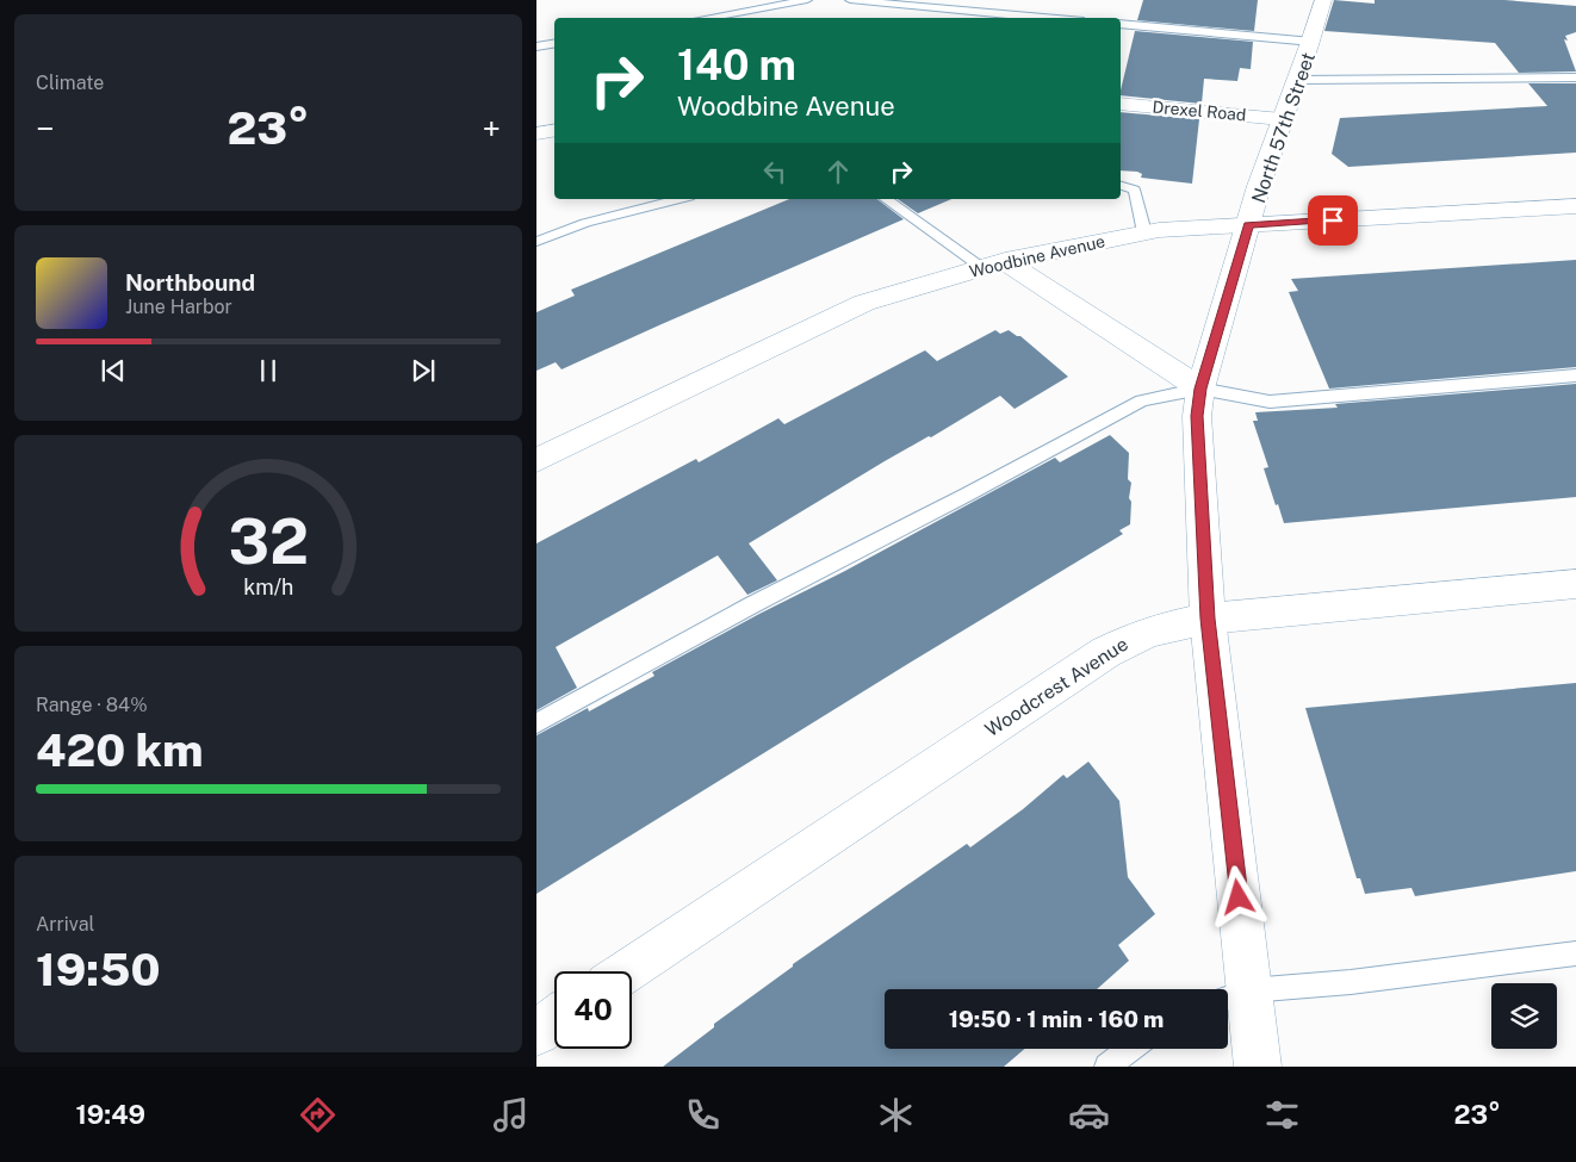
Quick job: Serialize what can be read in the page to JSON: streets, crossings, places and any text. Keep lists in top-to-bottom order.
{
  "streets": {
    "street": [
      "Drexel Road",
      "North 57th Street",
      "Woodbine Avenue",
      "Woodcrest Avenue"
    ]
  },
  "crossings": [
    ["Drexel Road", "North 57th Street"],
    ["North 57th Street", "Woodbine Avenue"],
    ["North 57th Street", "Woodcrest Avenue"]
  ],
  "page": {
    "tile": [
      "Climate",
      ["Range · 84%", "420 km"],
      ["Arrival", "19:50"]
    ],
    "turn": ["140 m", "Woodbine Avenue"],
    "heat": ["−", "23°", "+"],
    "song": ["Northbound", "June Harbor"],
    "limit": "40",
    "trip": "19:50 · 1 min · 160 m",
    "tabs": ["19:49", "23°"],
    "gauge": ["32", "km/h"]
  }
}
